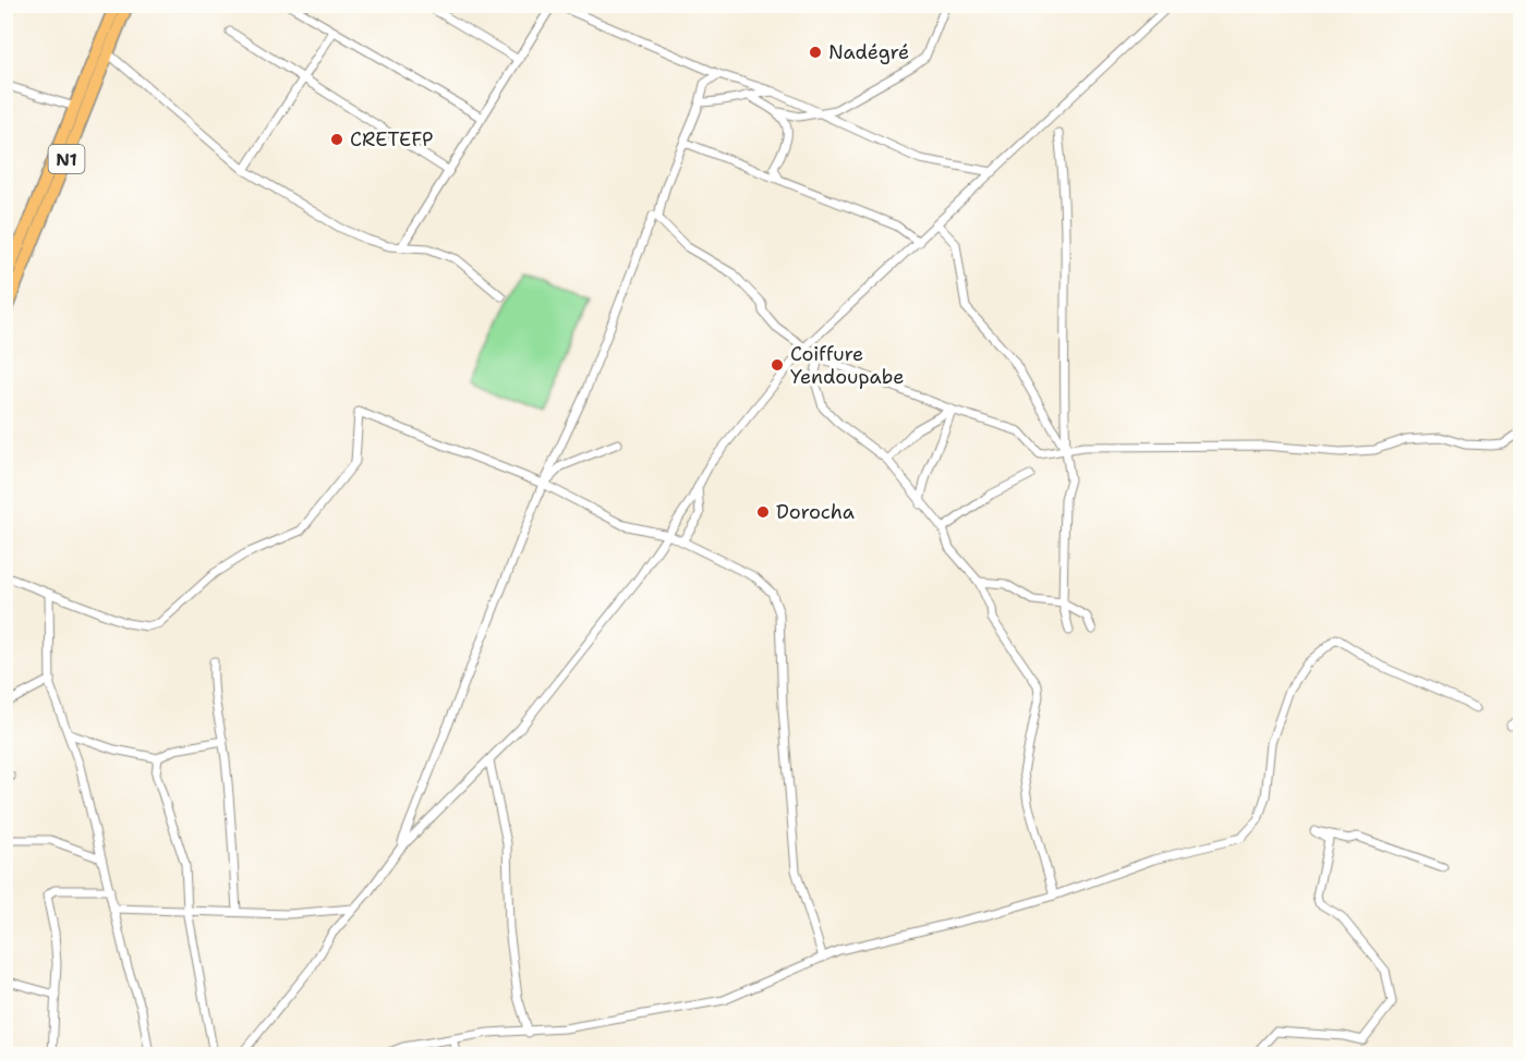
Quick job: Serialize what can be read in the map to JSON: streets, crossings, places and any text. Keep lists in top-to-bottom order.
{
  "streets": {
    "highway": ["N1"]
  },
  "places": [
    "Nadégré",
    "CRETEFP",
    "Coiffure Yendoupabe",
    "Dorocha"
  ]
}
